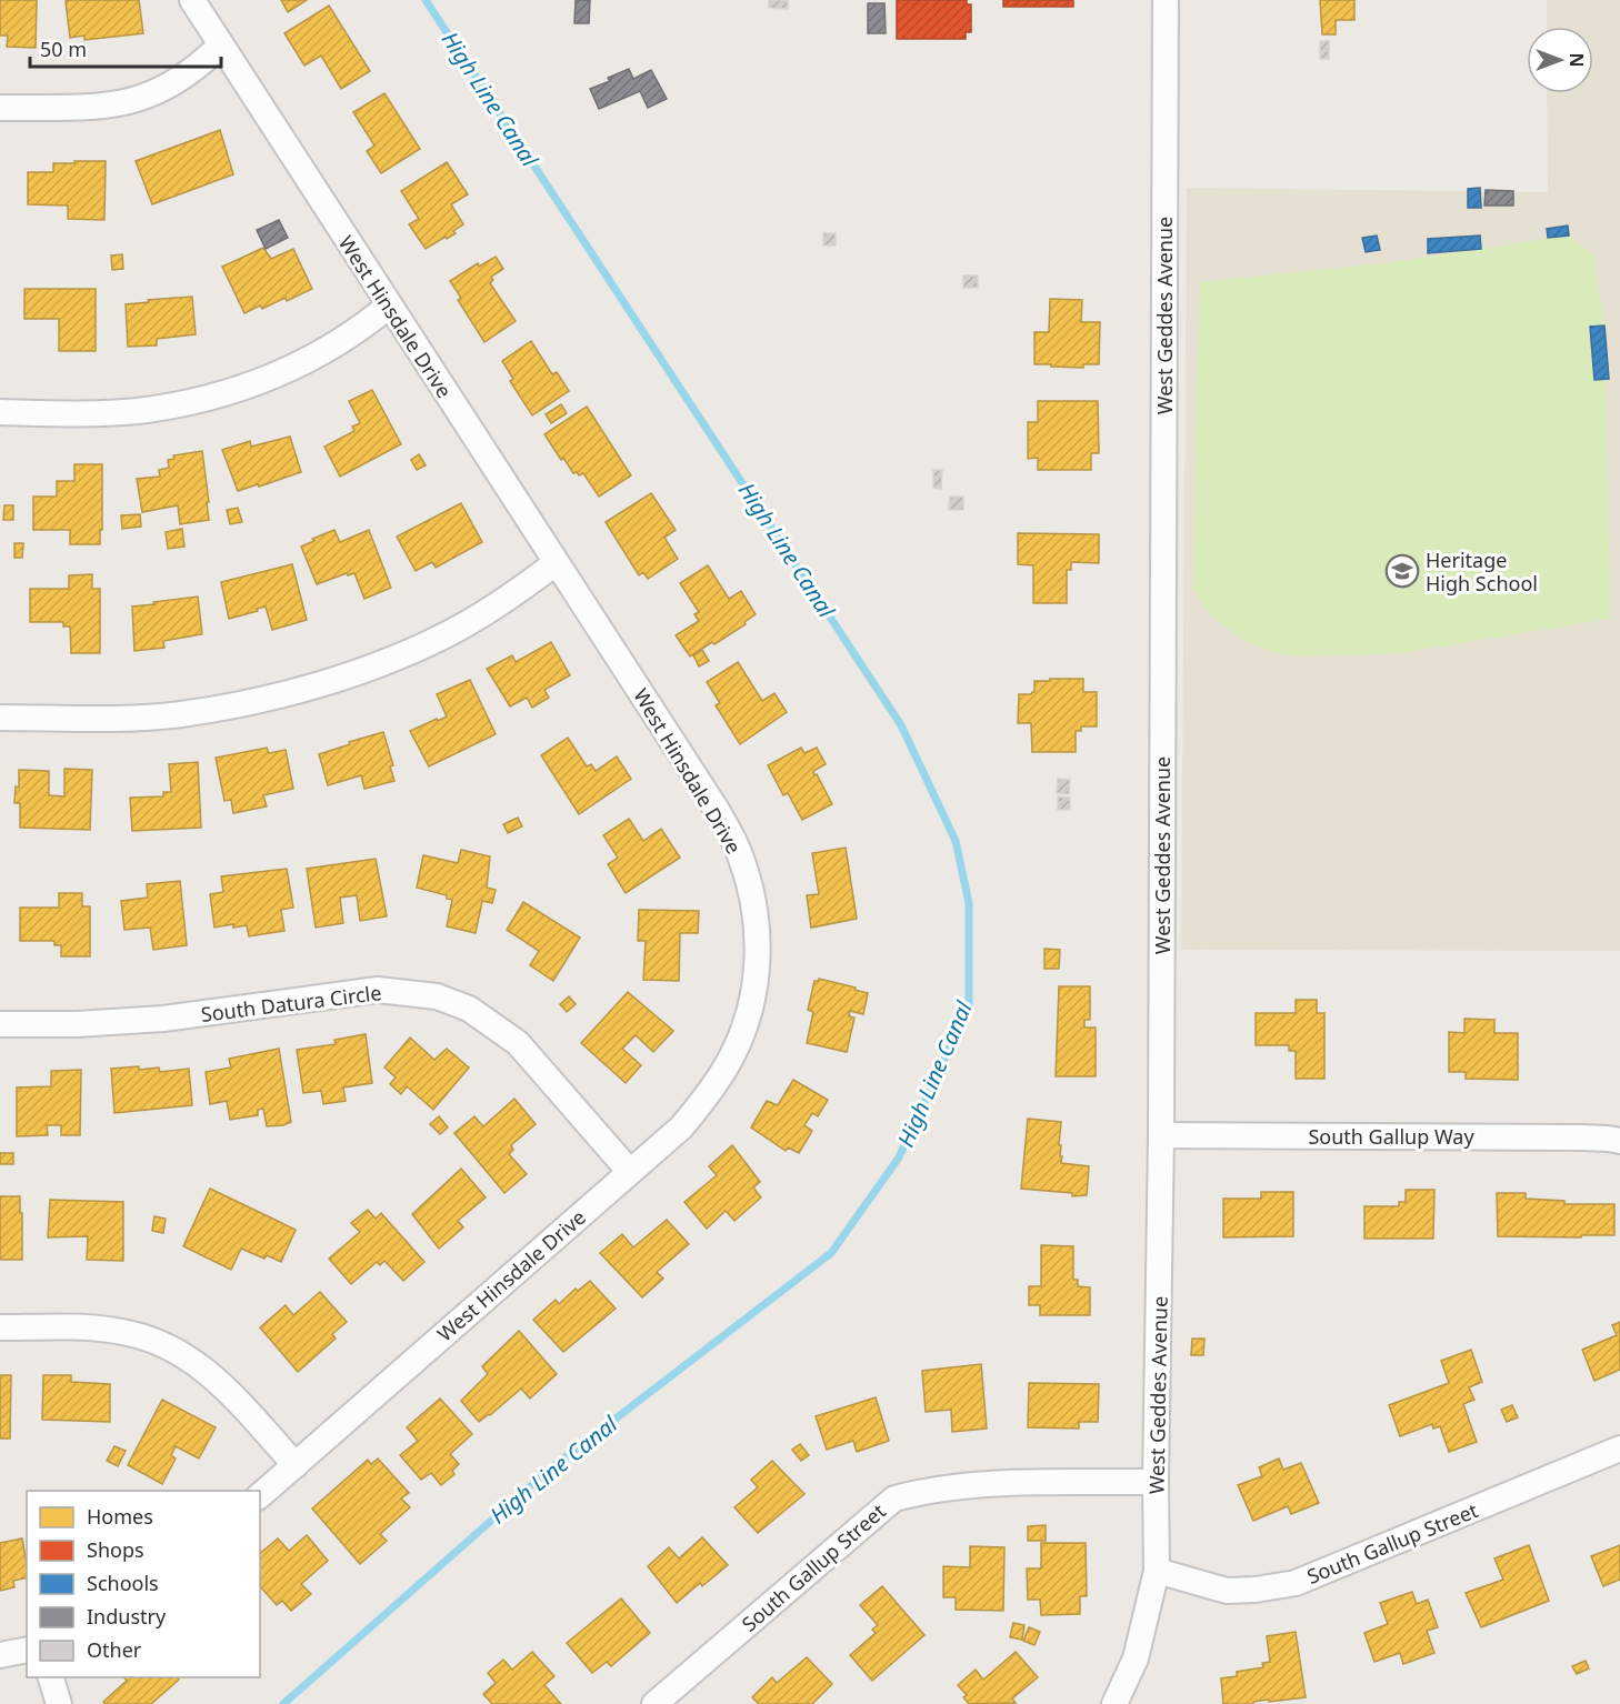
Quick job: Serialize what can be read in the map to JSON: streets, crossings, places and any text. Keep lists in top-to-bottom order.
{
  "streets": {
    "street": [
      "West Geddes Avenue",
      "West Hinsdale Drive",
      "South Datura Circle",
      "South Gallup Way",
      "South Gallup Street"
    ]
  },
  "crossings": [
    ["West Geddes Avenue", "South Gallup Way"],
    ["West Geddes Avenue", "South Gallup Street"],
    ["West Hinsdale Drive", "South Datura Circle"]
  ],
  "water": ["High Line Canal"],
  "places": {
    "school or university": ["Heritage High School"]
  },
  "legend": [
    "Homes",
    "Shops",
    "Schools",
    "Industry",
    "Other"
  ],
  "scale_bar": "50 m",
  "north": "right"
}
